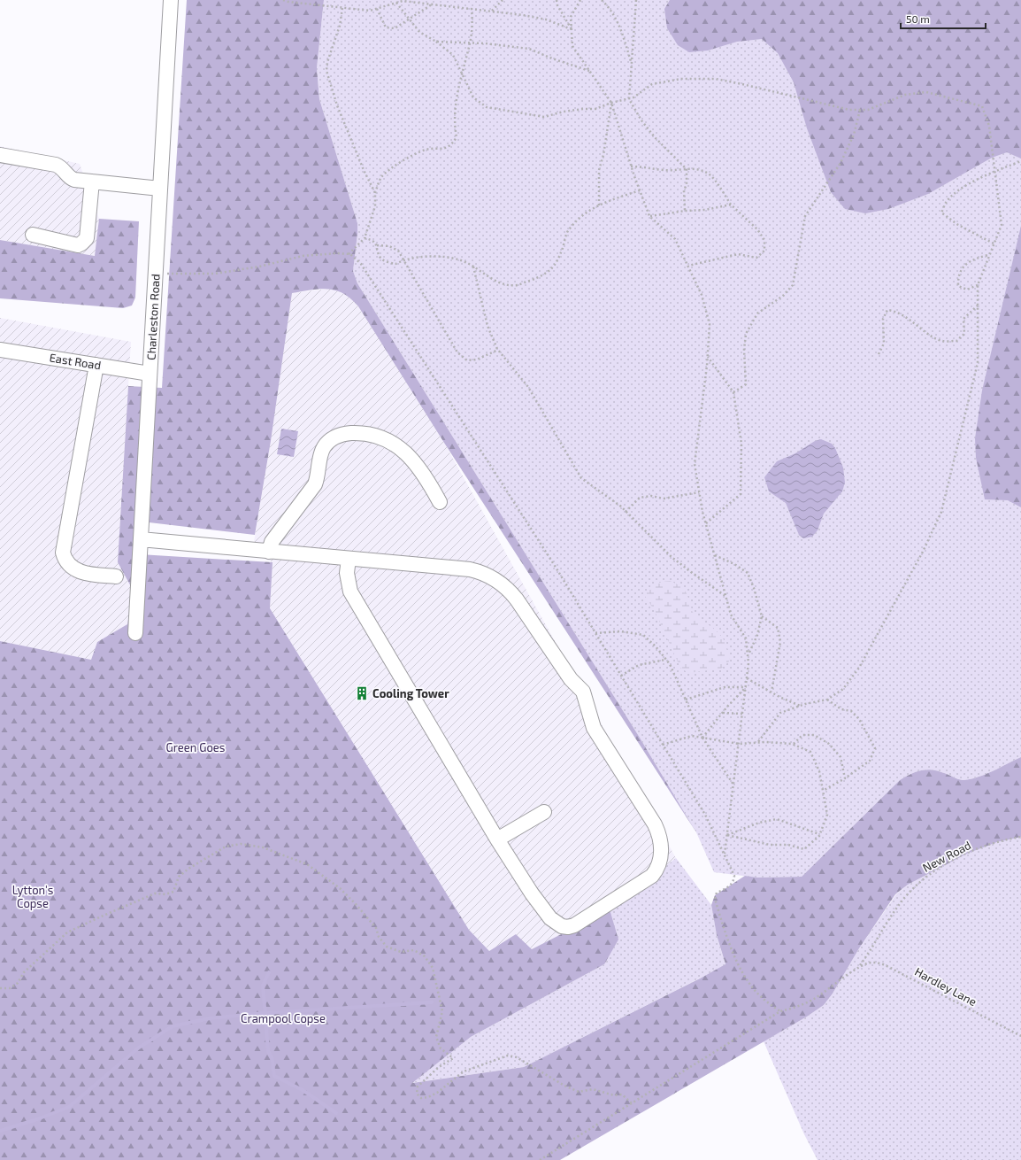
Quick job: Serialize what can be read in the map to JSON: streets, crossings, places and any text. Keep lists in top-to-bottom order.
{
  "streets": {
    "lane": ["Charleston Road", "East Road"],
    "path": ["New Road", "Hardley Lane"]
  },
  "crossings": [
    ["Charleston Road", "East Road"],
    ["New Road", "Hardley Lane"]
  ],
  "parks": ["Green Goes", "Lytton's Copse", "Crampool Copse"],
  "places": {
    "building": ["Cooling Tower"]
  },
  "scale_bar": "50 m"
}
